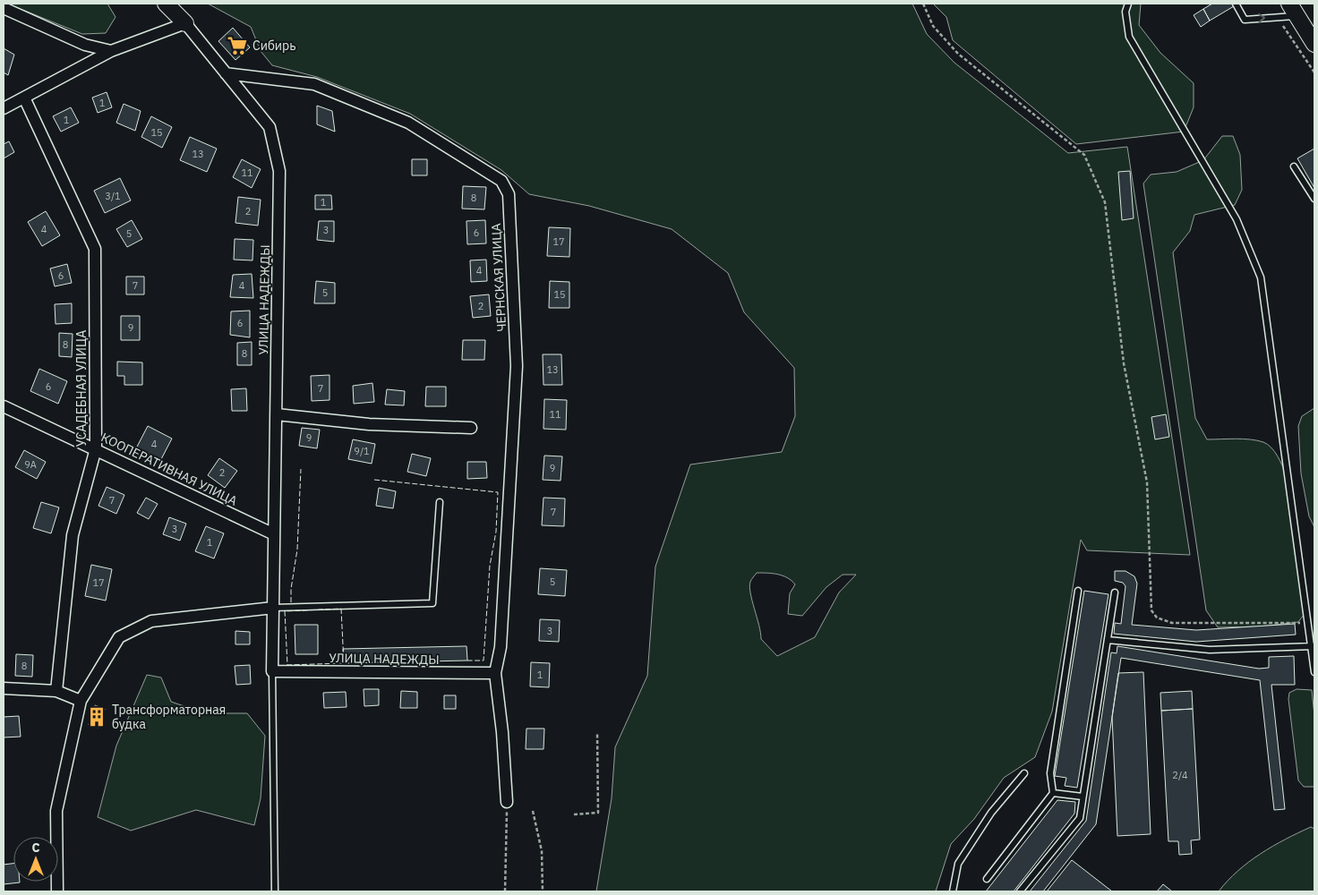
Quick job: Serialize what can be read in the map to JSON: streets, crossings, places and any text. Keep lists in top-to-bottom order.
{
  "streets": {
    "street": [
      "ЧЕРНСКАЯ УЛИЦА",
      "УЛИЦА НАДЕЖДЫ",
      "УСАДЕБНАЯ УЛИЦА",
      "КООПЕРАТИВНАЯ УЛИЦА"
    ]
  },
  "crossings": [
    ["ЧЕРНСКАЯ УЛИЦА", "УЛИЦА НАДЕЖДЫ"],
    ["УЛИЦА НАДЕЖДЫ", "КООПЕРАТИВНАЯ УЛИЦА"],
    ["УСАДЕБНАЯ УЛИЦА", "КООПЕРАТИВНАЯ УЛИЦА"]
  ],
  "places": {
    "supermarket": ["Сибирь"],
    "building": ["Трансформаторная будка"]
  },
  "house_numbers": [
    "1",
    "1",
    "15",
    "13",
    "11",
    "3/1",
    "8",
    "1",
    "2",
    "4",
    "3",
    "6",
    "5",
    "17",
    "4",
    "6",
    "7",
    "4",
    "5",
    "15",
    "2",
    "6",
    "9",
    "8",
    "8",
    "13",
    "6",
    "7",
    "11",
    "9",
    "4",
    "9/1",
    "9А",
    "9",
    "2",
    "7",
    "7",
    "3",
    "1",
    "5",
    "17",
    "3",
    "8",
    "1",
    "2/4"
  ],
  "north": "top"
}
